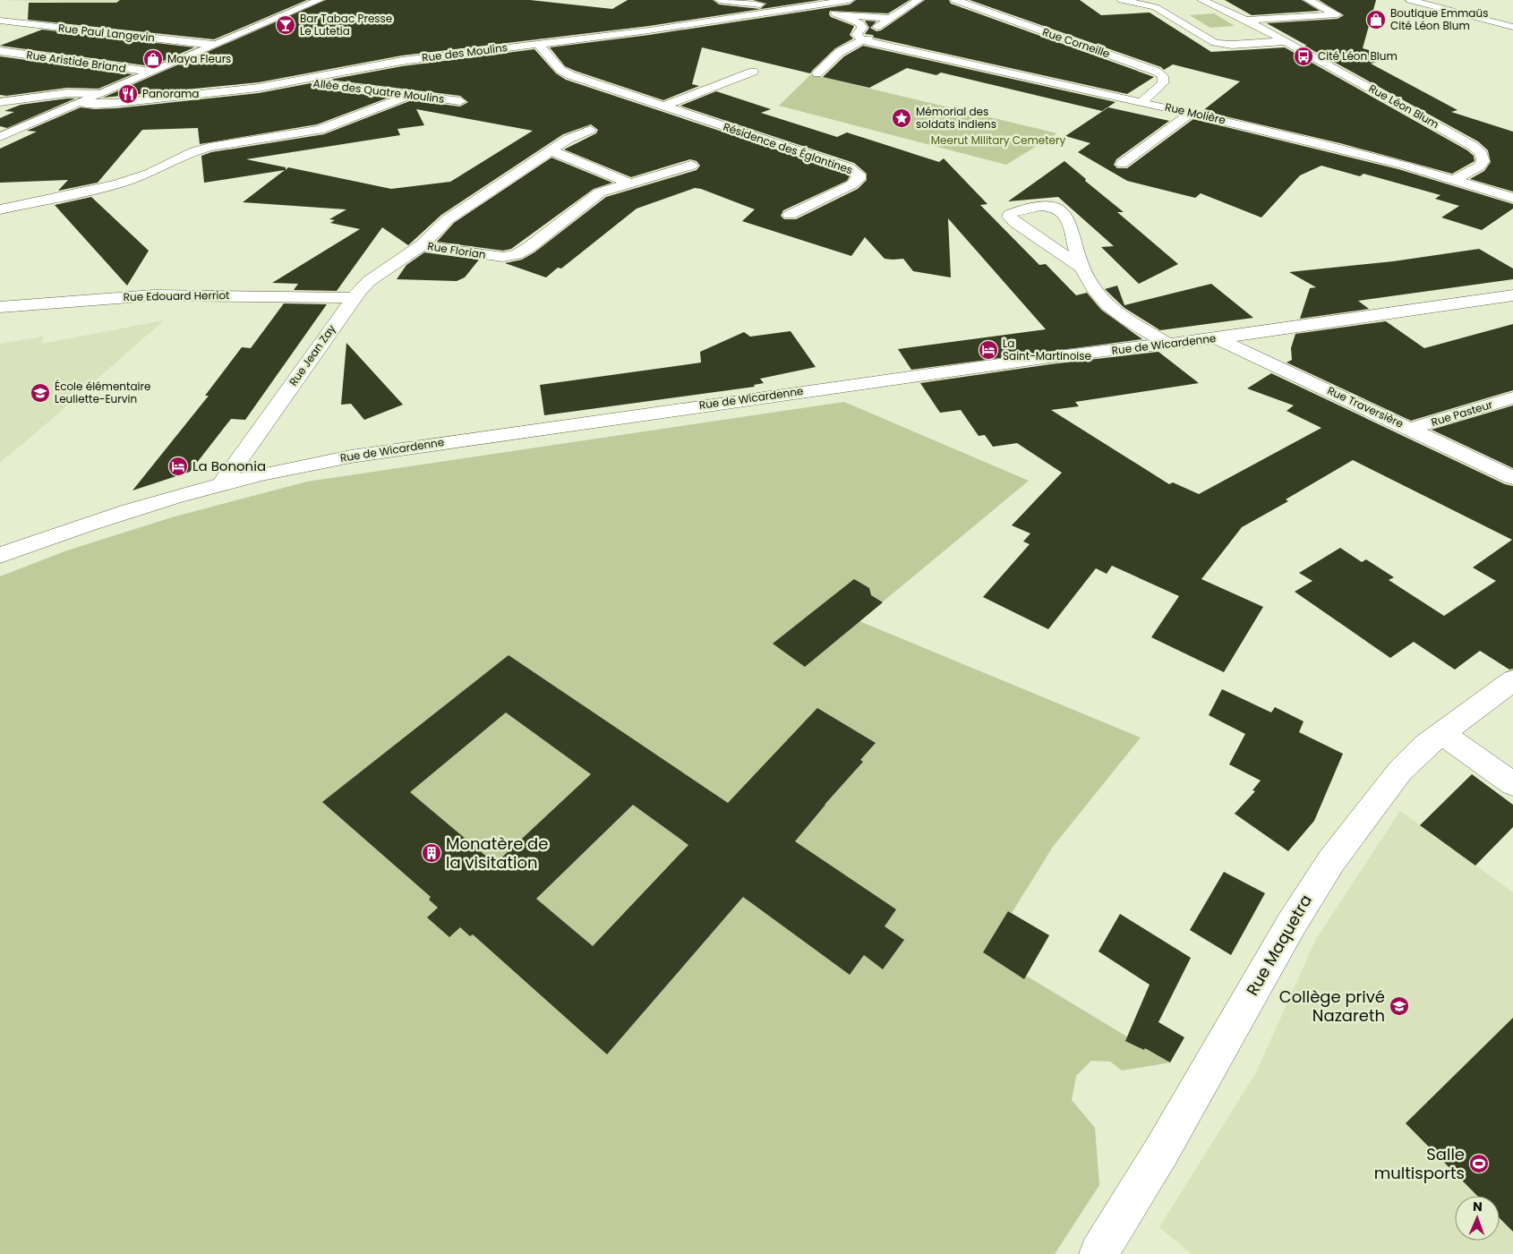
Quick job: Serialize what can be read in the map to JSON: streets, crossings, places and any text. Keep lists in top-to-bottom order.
{
  "streets": {
    "street": [
      "Rue Paul Langevin",
      "Rue Corneille",
      "Rue des Moulins",
      "Rue Aristide Briand",
      "Allée des Quatre Moulins",
      "Rue Léon Blum",
      "Rue Molière",
      "Résidence des Églantines",
      "Rue Florian",
      "Rue Edouard Herriot",
      "Rue de Wicardenne",
      "Rue Jean Zay",
      "Rue Traversière",
      "Rue Pasteur",
      "Rue Maquetra"
    ]
  },
  "crossings": [
    ["Rue Corneille", "Rue Molière"],
    ["Rue des Moulins", "Allée des Quatre Moulins"],
    ["Rue des Moulins", "Résidence des Églantines"],
    ["Rue Léon Blum", "Rue Molière"],
    ["Rue Florian", "Rue Jean Zay"],
    ["Rue Edouard Herriot", "Rue Jean Zay"],
    ["Rue de Wicardenne", "Rue Jean Zay"],
    ["Rue de Wicardenne", "Rue Traversière"],
    ["Rue Traversière", "Rue Pasteur"]
  ],
  "parks": ["Meerut Military Cemetery"],
  "places": {
    "shop": ["Boutique Emmaüs Cité Léon Blum", "Maya Fleurs"],
    "bar": ["Bar Tabac Presse Le Lutetia"],
    "bus stop": ["Cité Léon Blum"],
    "restaurant": ["Panorama"],
    "place": ["Mémorial des soldats indiens"],
    "hotel": ["La Saint-Martinoise", "La Bononia"],
    "school or university": ["École élémentaire Leuliette-Eurvin", "Collège privé Nazareth"],
    "building": ["Monatère de la visitation"],
    "sports": ["Salle multisports"]
  },
  "north": "top"
}
